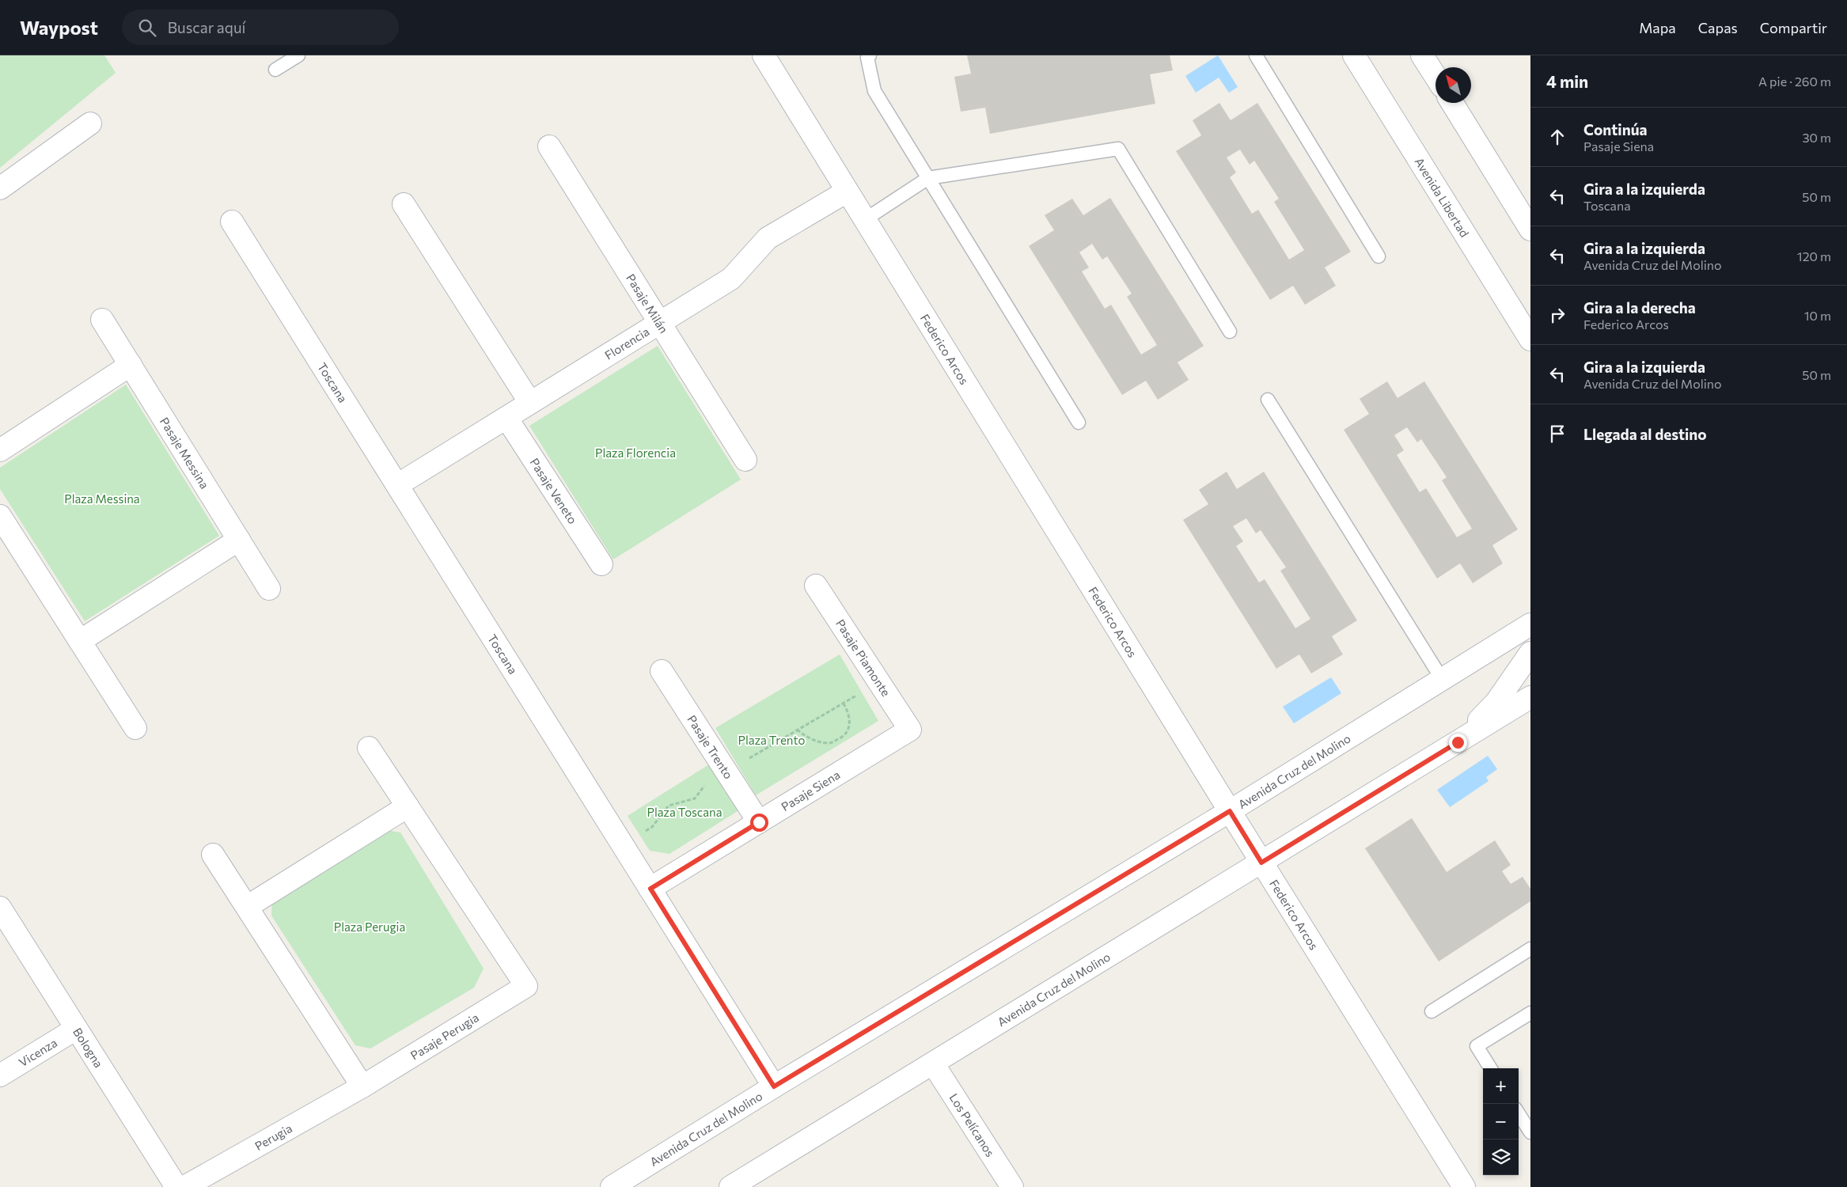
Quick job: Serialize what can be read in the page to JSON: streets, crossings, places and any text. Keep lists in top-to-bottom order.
{
  "streets": {
    "street": [
      "Avenida Libertad",
      "Pasaje Milán",
      "Florencia",
      "Federico Arcos",
      "Toscana",
      "Pasaje Messina",
      "Pasaje Veneto",
      "Pasaje Piamonte",
      "Pasaje Trento",
      "Avenida Cruz del Molino",
      "Pasaje Siena",
      "Pasaje Perugia",
      "Bologna",
      "Vicenza",
      "Los Pelícanos",
      "Perugia"
    ]
  },
  "crossings": [
    ["Pasaje Milán", "Florencia"],
    ["Florencia", "Federico Arcos"],
    ["Florencia", "Toscana"],
    ["Florencia", "Pasaje Veneto"],
    ["Federico Arcos", "Avenida Cruz del Molino"],
    ["Toscana", "Avenida Cruz del Molino"],
    ["Toscana", "Pasaje Siena"],
    ["Pasaje Piamonte", "Pasaje Siena"],
    ["Pasaje Trento", "Pasaje Siena"],
    ["Avenida Cruz del Molino", "Los Pelícanos"],
    ["Pasaje Perugia", "Perugia"],
    ["Bologna", "Vicenza"]
  ],
  "parks": [
    "Plaza Florencia",
    "Plaza Messina",
    "Plaza Trento",
    "Plaza Toscana",
    "Plaza Perugia"
  ],
  "north": "top left",
  "page": {
    "header": "Waypost",
    "search": "Buscar aquí",
    "nav": ["Mapa", "Capas", "Compartir"],
    "heading": ["4 min", "A pie · 260 m"],
    "list": [
      ["Continúa", "Pasaje Siena", "30 m"],
      ["Gira a la izquierda", "Toscana", "50 m"],
      ["Gira a la izquierda", "Avenida Cruz del Molino", "120 m"],
      ["Gira a la derecha", "Federico Arcos", "10 m"],
      ["Gira a la izquierda", "Avenida Cruz del Molino", "50 m"],
      "Llegada al destino"
    ],
    "map_buttons": ["+", "−"]
  }
}
